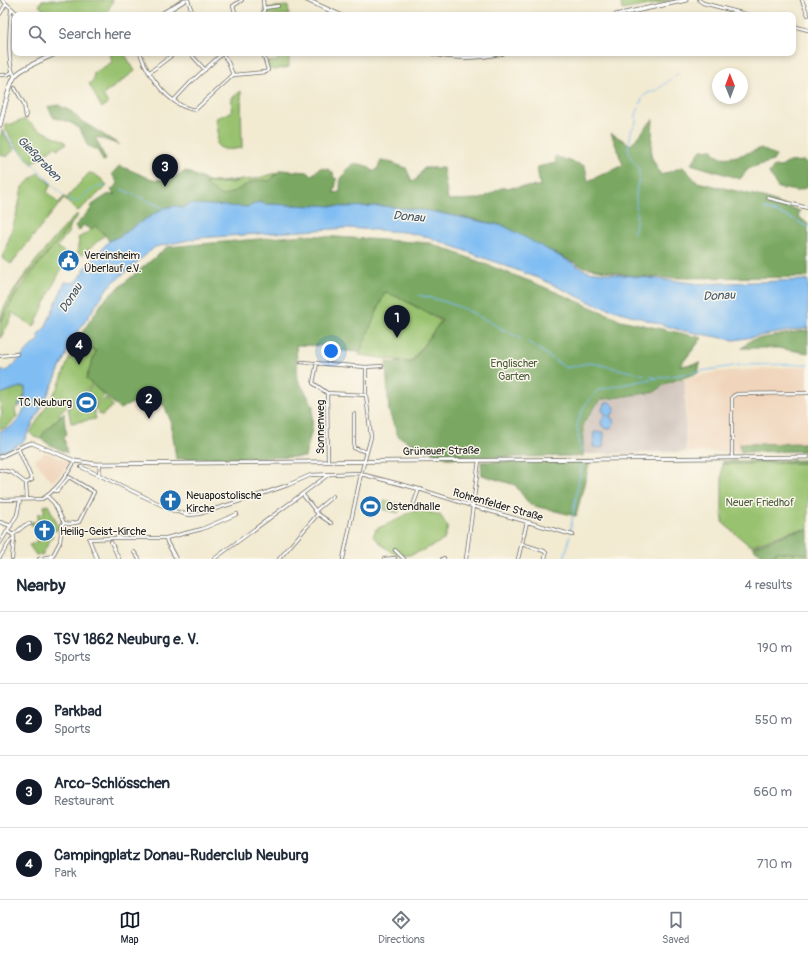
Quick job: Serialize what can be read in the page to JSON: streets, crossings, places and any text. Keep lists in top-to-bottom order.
{
  "streets": {
    "street": ["Sonnenweg", "Grünauer Straße", "Rohrenfelder Straße"]
  },
  "crossings": [
    ["Sonnenweg", "Grünauer Straße"]
  ],
  "water": ["Gießgraben", "Donau"],
  "parks": ["Englischer Garten", "Neuer Friedhof"],
  "places": {
    "public building": ["Vereinsheim Überlauf e.V."],
    "sports": ["TC Neuburg", "Ostendhalle"],
    "church": ["Neuapostolische Kirche", "Heilig-Geist-Kirche"]
  },
  "north": "top",
  "page": {
    "search": "Search here",
    "pins": [
      "3",
      "1",
      "4",
      "2"
    ],
    "heading": ["Nearby", "4 results"],
    "list": [
      {
        "mark": "1",
        "name": "TSV 1862 Neuburg e. V.",
        "note": "Sports",
        "value": "190 m"
      },
      {
        "mark": "2",
        "name": "Parkbad",
        "note": "Sports",
        "value": "550 m"
      },
      {
        "mark": "3",
        "name": "Arco-Schlösschen",
        "note": "Restaurant",
        "value": "660 m"
      },
      {
        "mark": "4",
        "name": "Campingplatz Donau-Ruderclub Neuburg",
        "note": "Park",
        "value": "710 m"
      }
    ],
    "nav": ["Map", "Directions", "Saved"]
  }
}
